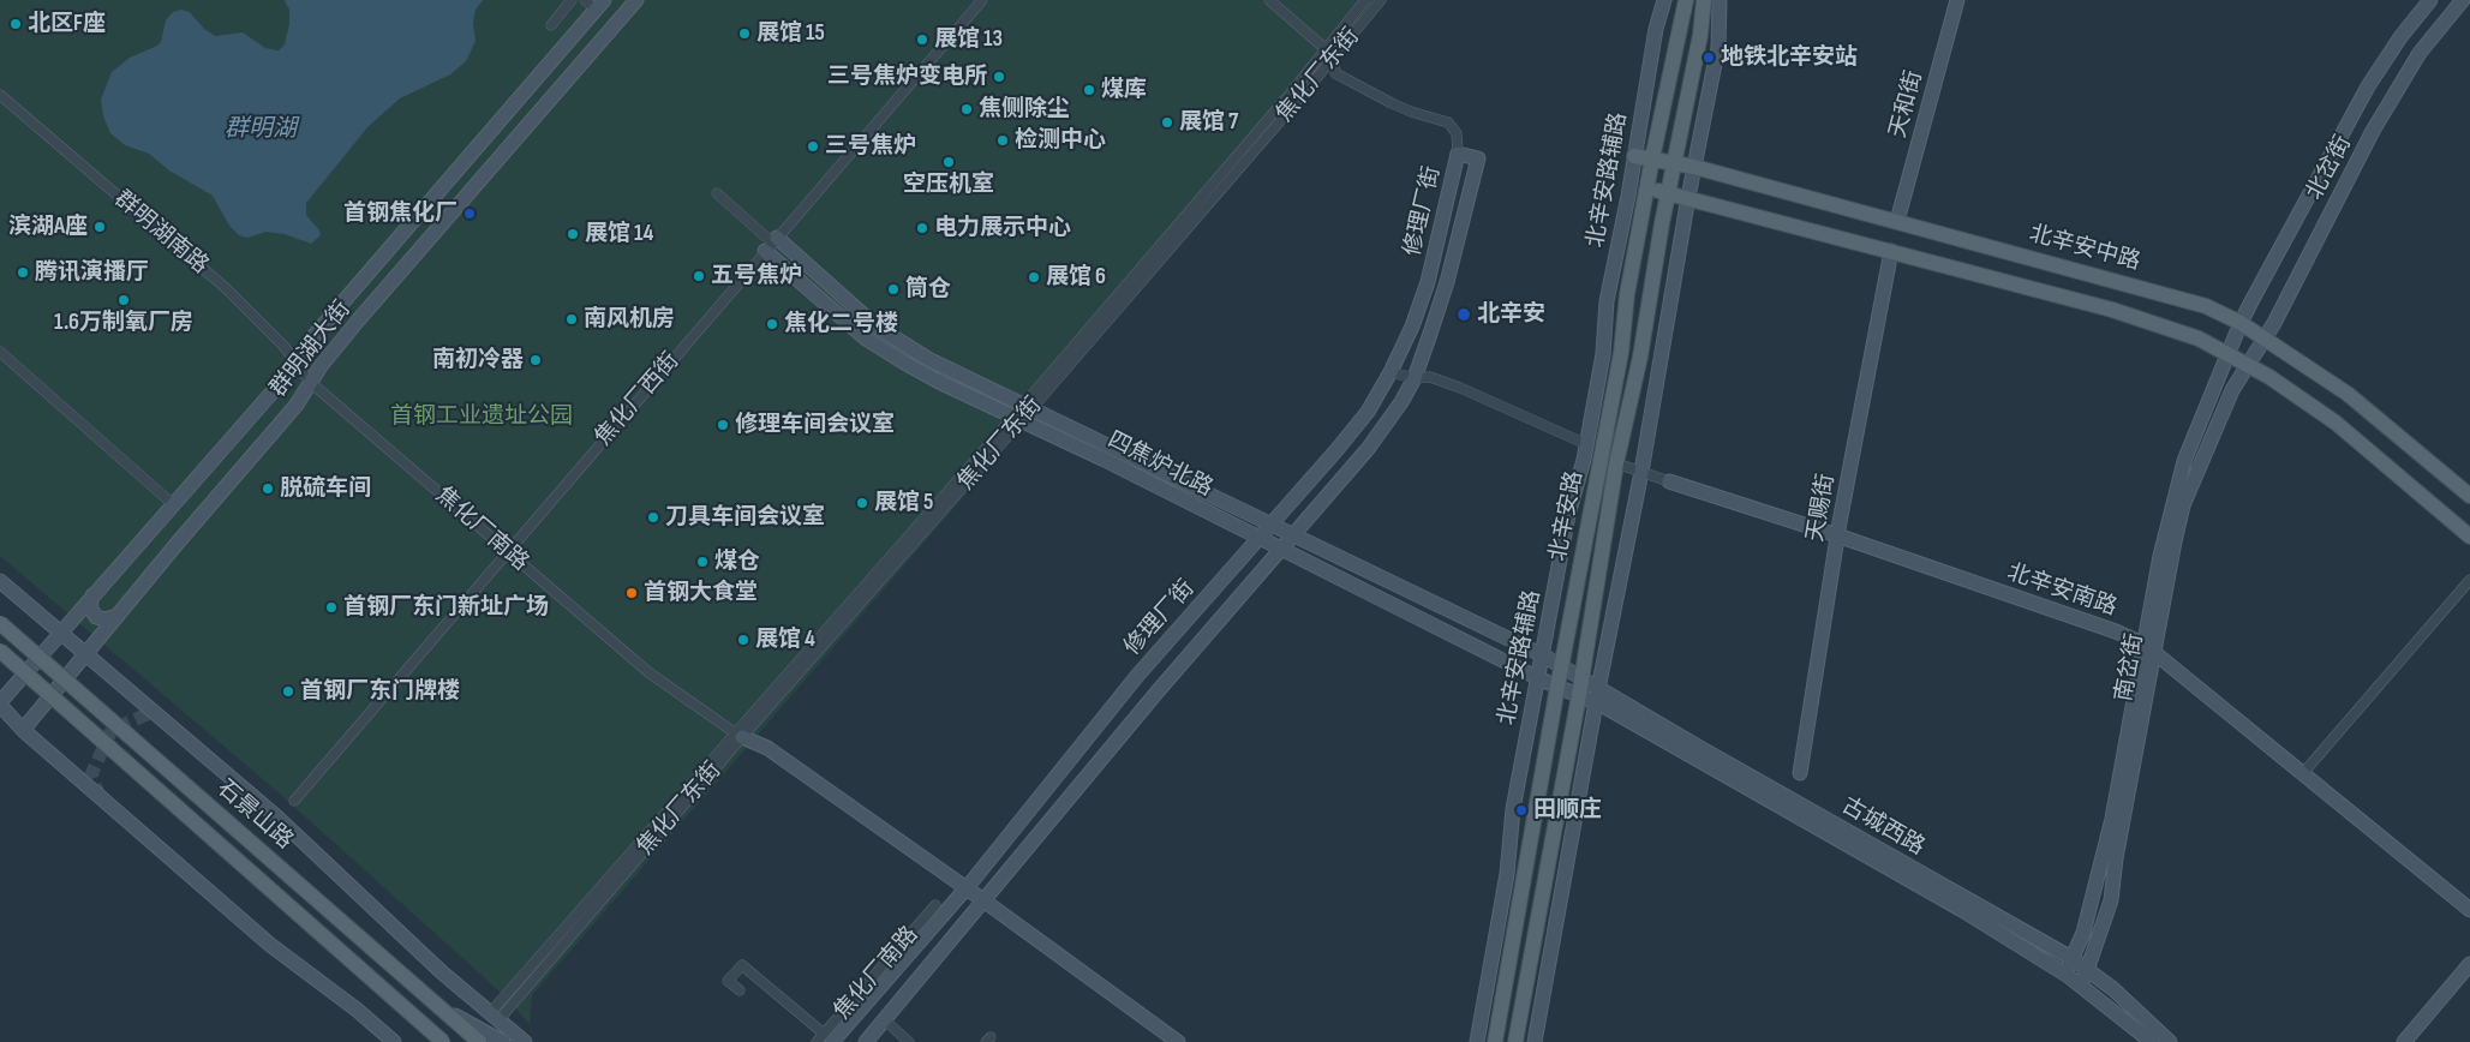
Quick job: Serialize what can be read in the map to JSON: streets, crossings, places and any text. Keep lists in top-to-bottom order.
{
  "streets": {
    "main road": [
      "天和街",
      "北岔街",
      "北辛安路辅路",
      "修理厂街",
      "北辛安中路",
      "群明湖大街",
      "四焦炉北路",
      "天赐街",
      "北辛安路",
      "北辛安南路",
      "南岔街",
      "石景山路",
      "古城西路"
    ],
    "street": [
      "焦化厂东街",
      "群明湖南路",
      "焦化厂西街",
      "焦化厂南路"
    ]
  },
  "crossings": [
    ["焦化厂东街", "四焦炉北路"],
    ["焦化厂东街", "焦化厂南路"],
    ["天和街", "北辛安中路"],
    ["北岔街", "北辛安中路"],
    ["北岔街", "南岔街"],
    ["北辛安路辅路", "北辛安中路"],
    ["北辛安路辅路", "四焦炉北路"],
    ["修理厂街", "四焦炉北路"],
    ["修理厂街", "焦化厂南路"],
    ["群明湖南路", "群明湖大街"],
    ["群明湖南路", "焦化厂南路"],
    ["北辛安中路", "北辛安路"],
    ["群明湖大街", "焦化厂南路"],
    ["焦化厂西街", "四焦炉北路"],
    ["焦化厂西街", "焦化厂南路"],
    ["四焦炉北路", "北辛安路"],
    ["四焦炉北路", "古城西路"],
    ["天赐街", "北辛安南路"],
    ["北辛安路", "古城西路"],
    ["北辛安南路", "南岔街"],
    ["南岔街", "古城西路"]
  ],
  "water": ["群明湖"],
  "parks": ["首钢工业遗址公园"],
  "places": [
    "北区F座",
    "展馆 15",
    "展馆 13",
    "地铁北辛安站",
    "三号焦炉变电所",
    "煤库",
    "焦侧除尘",
    "展馆 7",
    "检测中心",
    "三号焦炉",
    "空压机室",
    "首钢焦化厂",
    "滨湖A座",
    "电力展示中心",
    "展馆 14",
    "腾讯演播厅",
    "五号焦炉",
    "展馆 6",
    "筒仓",
    "1.6万制氧厂房",
    "北辛安",
    "南风机房",
    "焦化二号楼",
    "南初冷器",
    "修理车间会议室",
    "脱硫车间",
    "展馆 5",
    "刀具车间会议室",
    "煤仓",
    "首钢大食堂",
    "首钢厂东门新址广场",
    "展馆 4",
    "首钢厂东门牌楼",
    "田顺庄"
  ]
}
